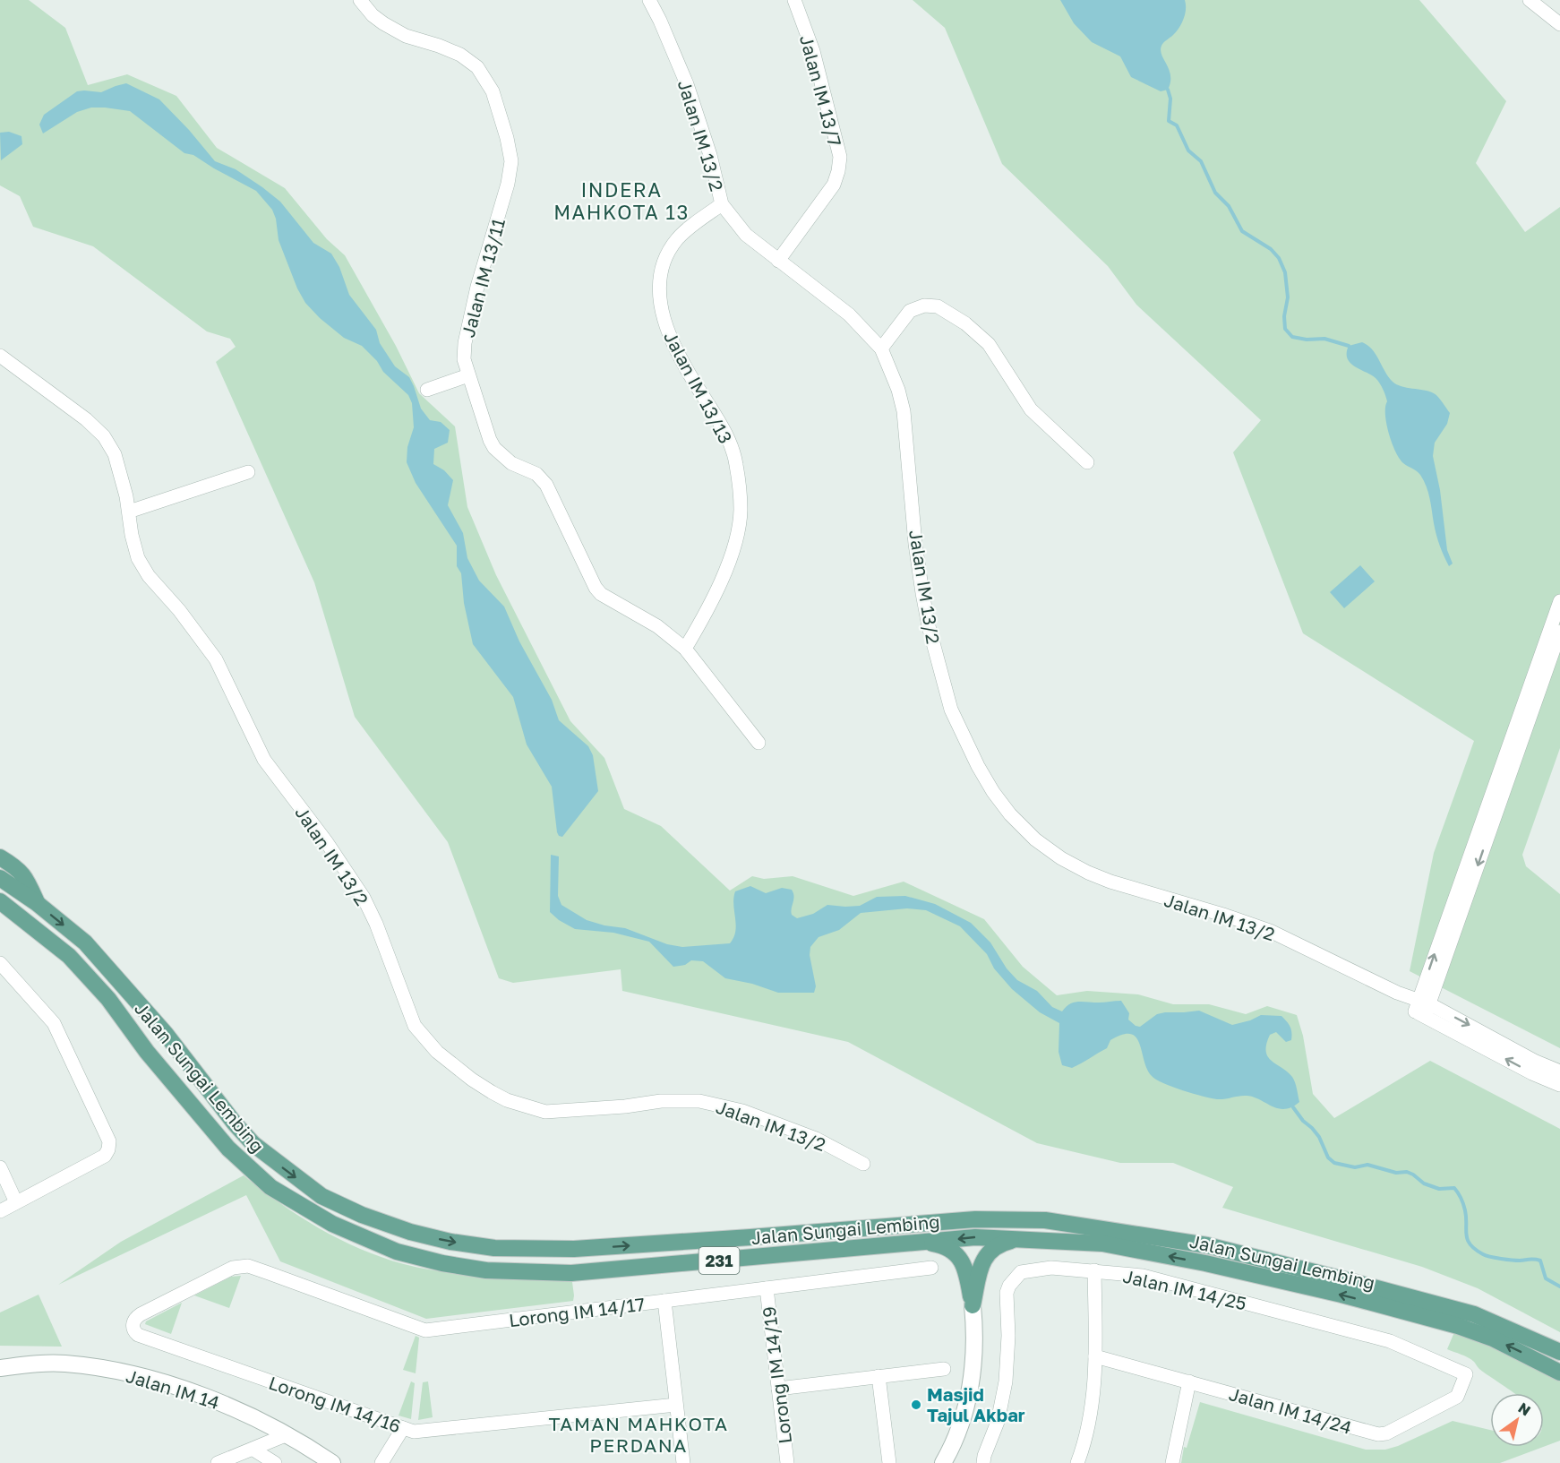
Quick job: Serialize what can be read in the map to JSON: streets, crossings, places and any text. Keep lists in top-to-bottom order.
{
  "streets": {
    "main road": ["Jalan Sungai Lembing", "231"],
    "street": [
      "Jalan IM 13/7",
      "Jalan IM 13/2",
      "Jalan IM 13/11",
      "Jalan IM 13/13",
      "Jalan IM 14/25",
      "Lorong IM 14/17",
      "Lorong IM 14/19",
      "Jalan IM 14",
      "Lorong IM 14/16",
      "Jalan IM 14/24"
    ]
  },
  "crossings": [
    ["Jalan IM 13/7", "Jalan IM 13/2"],
    ["Jalan IM 13/2", "Jalan IM 13/13"],
    ["Jalan IM 13/11", "Jalan IM 13/13"],
    ["Jalan IM 14/25", "Jalan IM 14/24"],
    ["Lorong IM 14/17", "Lorong IM 14/19"],
    ["Lorong IM 14/17", "Lorong IM 14/16"]
  ],
  "districts": ["INDERA MAHKOTA 13", "TAMAN MAHKOTA PERDANA"],
  "places": ["Masjid Tajul Akbar"],
  "north": "top right"
}
